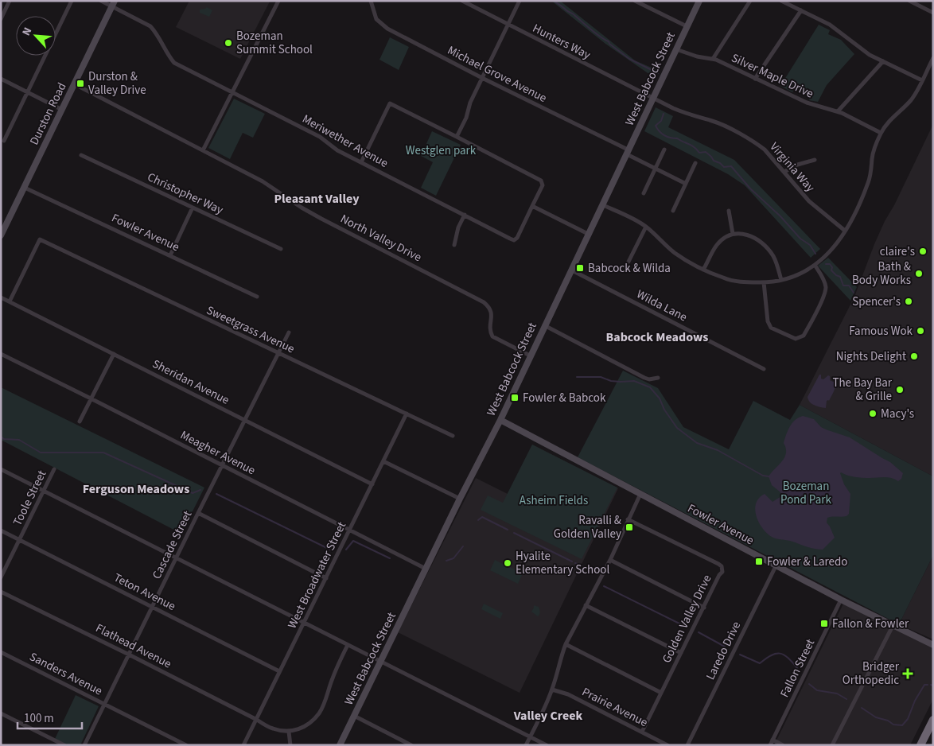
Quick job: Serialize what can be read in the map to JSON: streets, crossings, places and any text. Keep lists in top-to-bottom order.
{
  "streets": {
    "street": [
      "Hunters Way",
      "Michael Grove Avenue",
      "Silver Maple Drive",
      "West Babcock Street",
      "Durston Road",
      "Meriwether Avenue",
      "Virginia Way",
      "Christopher Way",
      "Fowler Avenue",
      "North Valley Drive",
      "Wilda Lane",
      "Sweetgrass Avenue",
      "Sheridan Avenue",
      "Meagher Avenue",
      "Toole Street",
      "Cascade Street",
      "West Broadwater Street",
      "Teton Avenue",
      "Golden Valley Drive",
      "Flathead Avenue",
      "Laredo Drive",
      "Fallon Street",
      "Sanders Avenue",
      "Prairie Avenue"
    ]
  },
  "crossings": [
    ["Hunters Way", "West Babcock Street"],
    ["Hunters Way", "Virginia Way"],
    ["Michael Grove Avenue", "West Babcock Street"],
    ["Silver Maple Drive", "West Babcock Street"],
    ["West Babcock Street", "Virginia Way"],
    ["West Babcock Street", "Fowler Avenue"],
    ["West Babcock Street", "North Valley Drive"],
    ["West Babcock Street", "Wilda Lane"],
    ["West Babcock Street", "Meagher Avenue"],
    ["Durston Road", "Meriwether Avenue"],
    ["Durston Road", "Fowler Avenue"],
    ["Durston Road", "North Valley Drive"],
    ["Fowler Avenue", "Laredo Drive"],
    ["Fowler Avenue", "Fallon Street"],
    ["Sweetgrass Avenue", "Sheridan Avenue"],
    ["Sweetgrass Avenue", "Cascade Street"],
    ["Sweetgrass Avenue", "West Broadwater Street"],
    ["Sheridan Avenue", "Cascade Street"],
    ["Sheridan Avenue", "West Broadwater Street"],
    ["Meagher Avenue", "Cascade Street"],
    ["Meagher Avenue", "West Broadwater Street"],
    ["Toole Street", "Teton Avenue"],
    ["Cascade Street", "Teton Avenue"],
    ["Cascade Street", "Flathead Avenue"],
    ["Cascade Street", "Sanders Avenue"],
    ["West Broadwater Street", "Teton Avenue"],
    ["West Broadwater Street", "Flathead Avenue"],
    ["Golden Valley Drive", "Prairie Avenue"]
  ],
  "districts": [
    "Pleasant Valley",
    "Babcock Meadows",
    "Ferguson Meadows",
    "Valley Creek"
  ],
  "parks": ["Westglen park", "Bozeman Pond Park", "Asheim Fields"],
  "places": {
    "other": [
      "Bozeman Summit School",
      "claire's",
      "Bath & Body Works",
      "Spencer's",
      "Famous Wok",
      "Nights Delight",
      "The Bay Bar & Grille",
      "Macy's",
      "Hyalite Elementary School"
    ],
    "transit": [
      "Durston & Valley Drive",
      "Babcock & Wilda",
      "Fowler & Babcok",
      "Ravalli & Golden Valley",
      "Fowler & Laredo",
      "Fallon & Fowler"
    ],
    "health": ["Bridger Orthopedic"]
  },
  "scale_bar": "100 m",
  "north": "top left"
}
